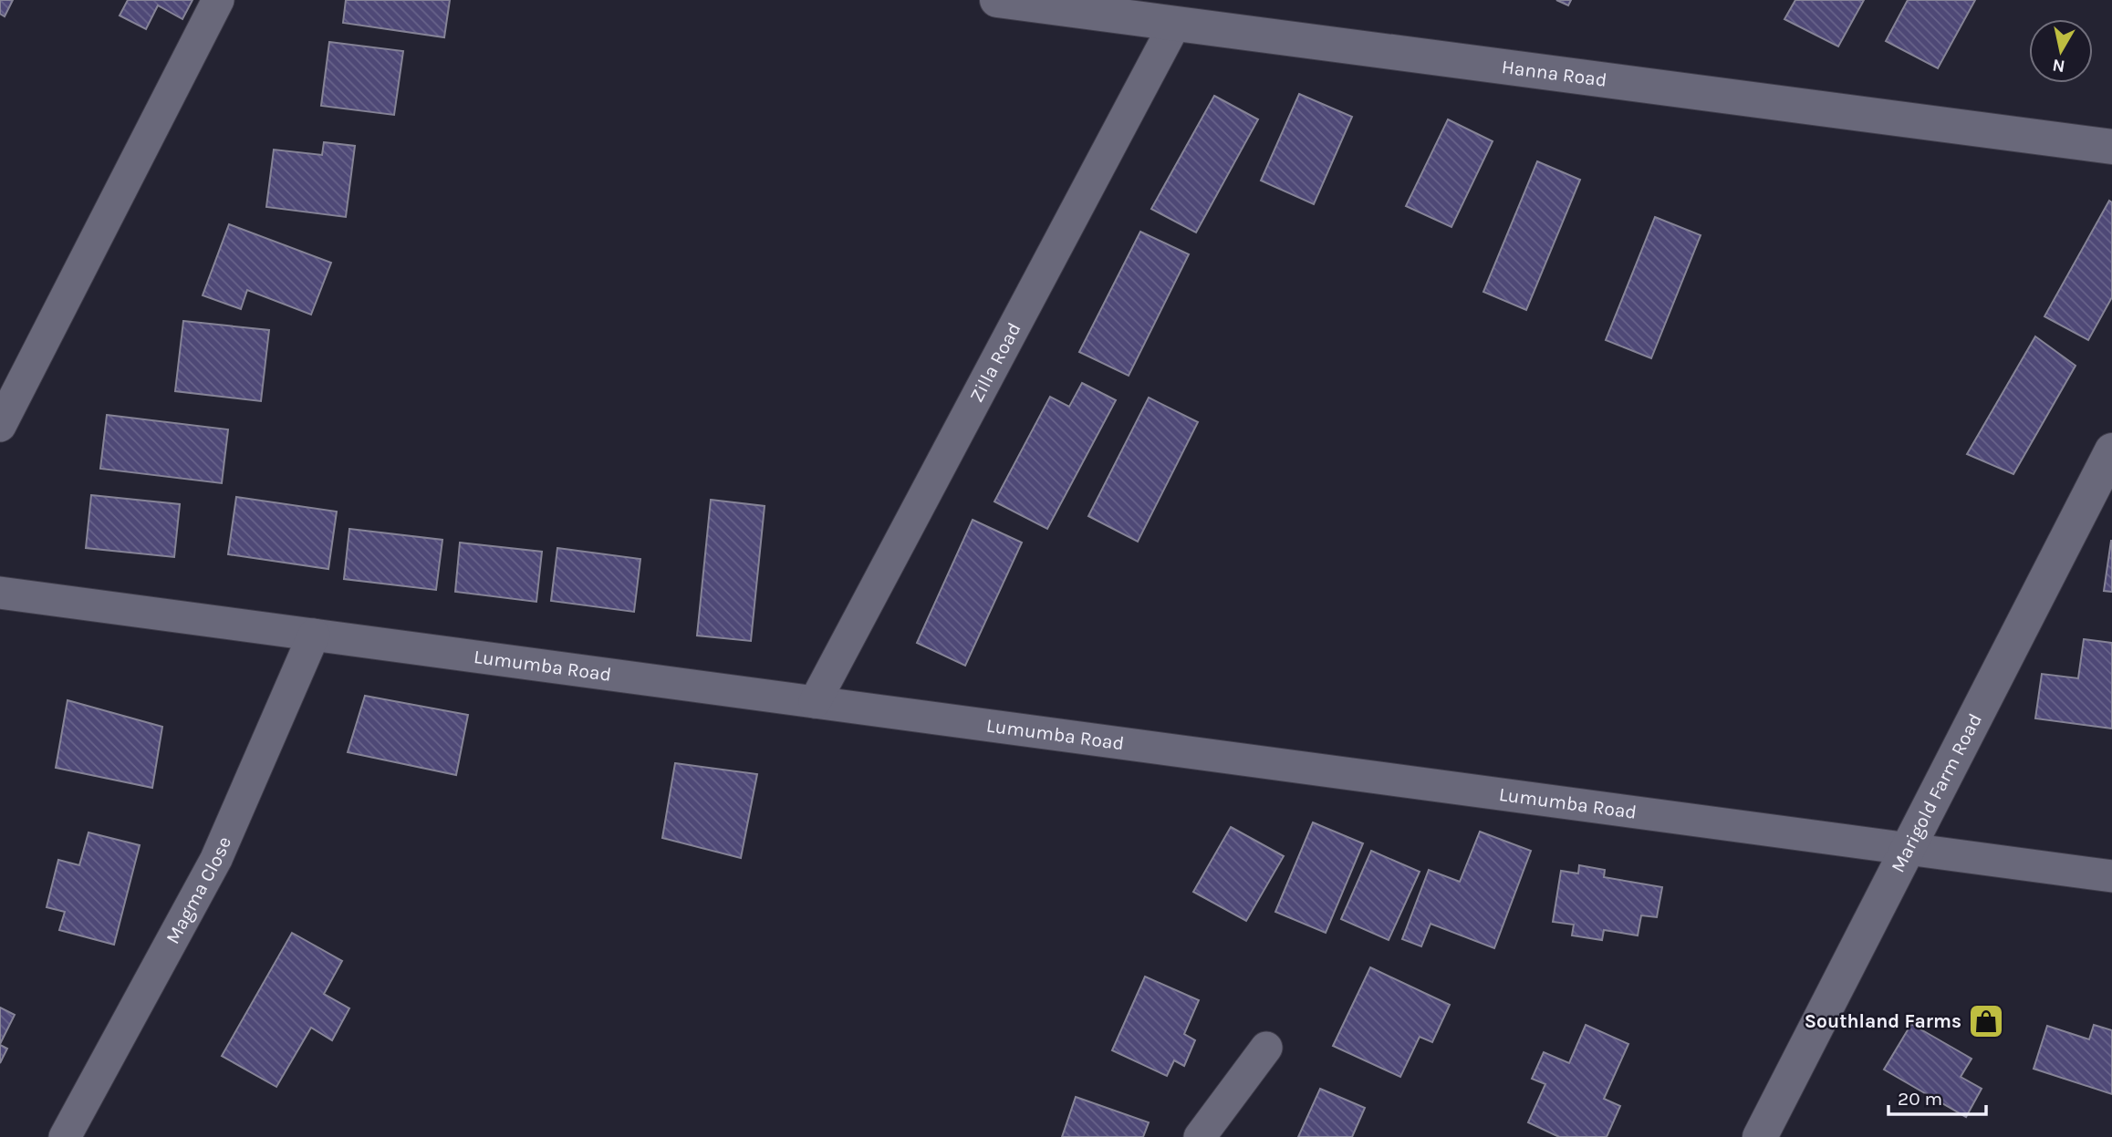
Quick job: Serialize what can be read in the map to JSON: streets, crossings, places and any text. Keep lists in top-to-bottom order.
{
  "streets": {
    "street": [
      "Hanna Road",
      "Zilla Road",
      "Lumumba Road",
      "Marigold Farm Road",
      "Magma Close"
    ]
  },
  "crossings": [
    ["Hanna Road", "Zilla Road"],
    ["Zilla Road", "Lumumba Road"],
    ["Lumumba Road", "Marigold Farm Road"],
    ["Lumumba Road", "Magma Close"]
  ],
  "places": {
    "shop": ["Southland Farms"]
  },
  "scale_bar": "20 m",
  "north": "bottom"
}
